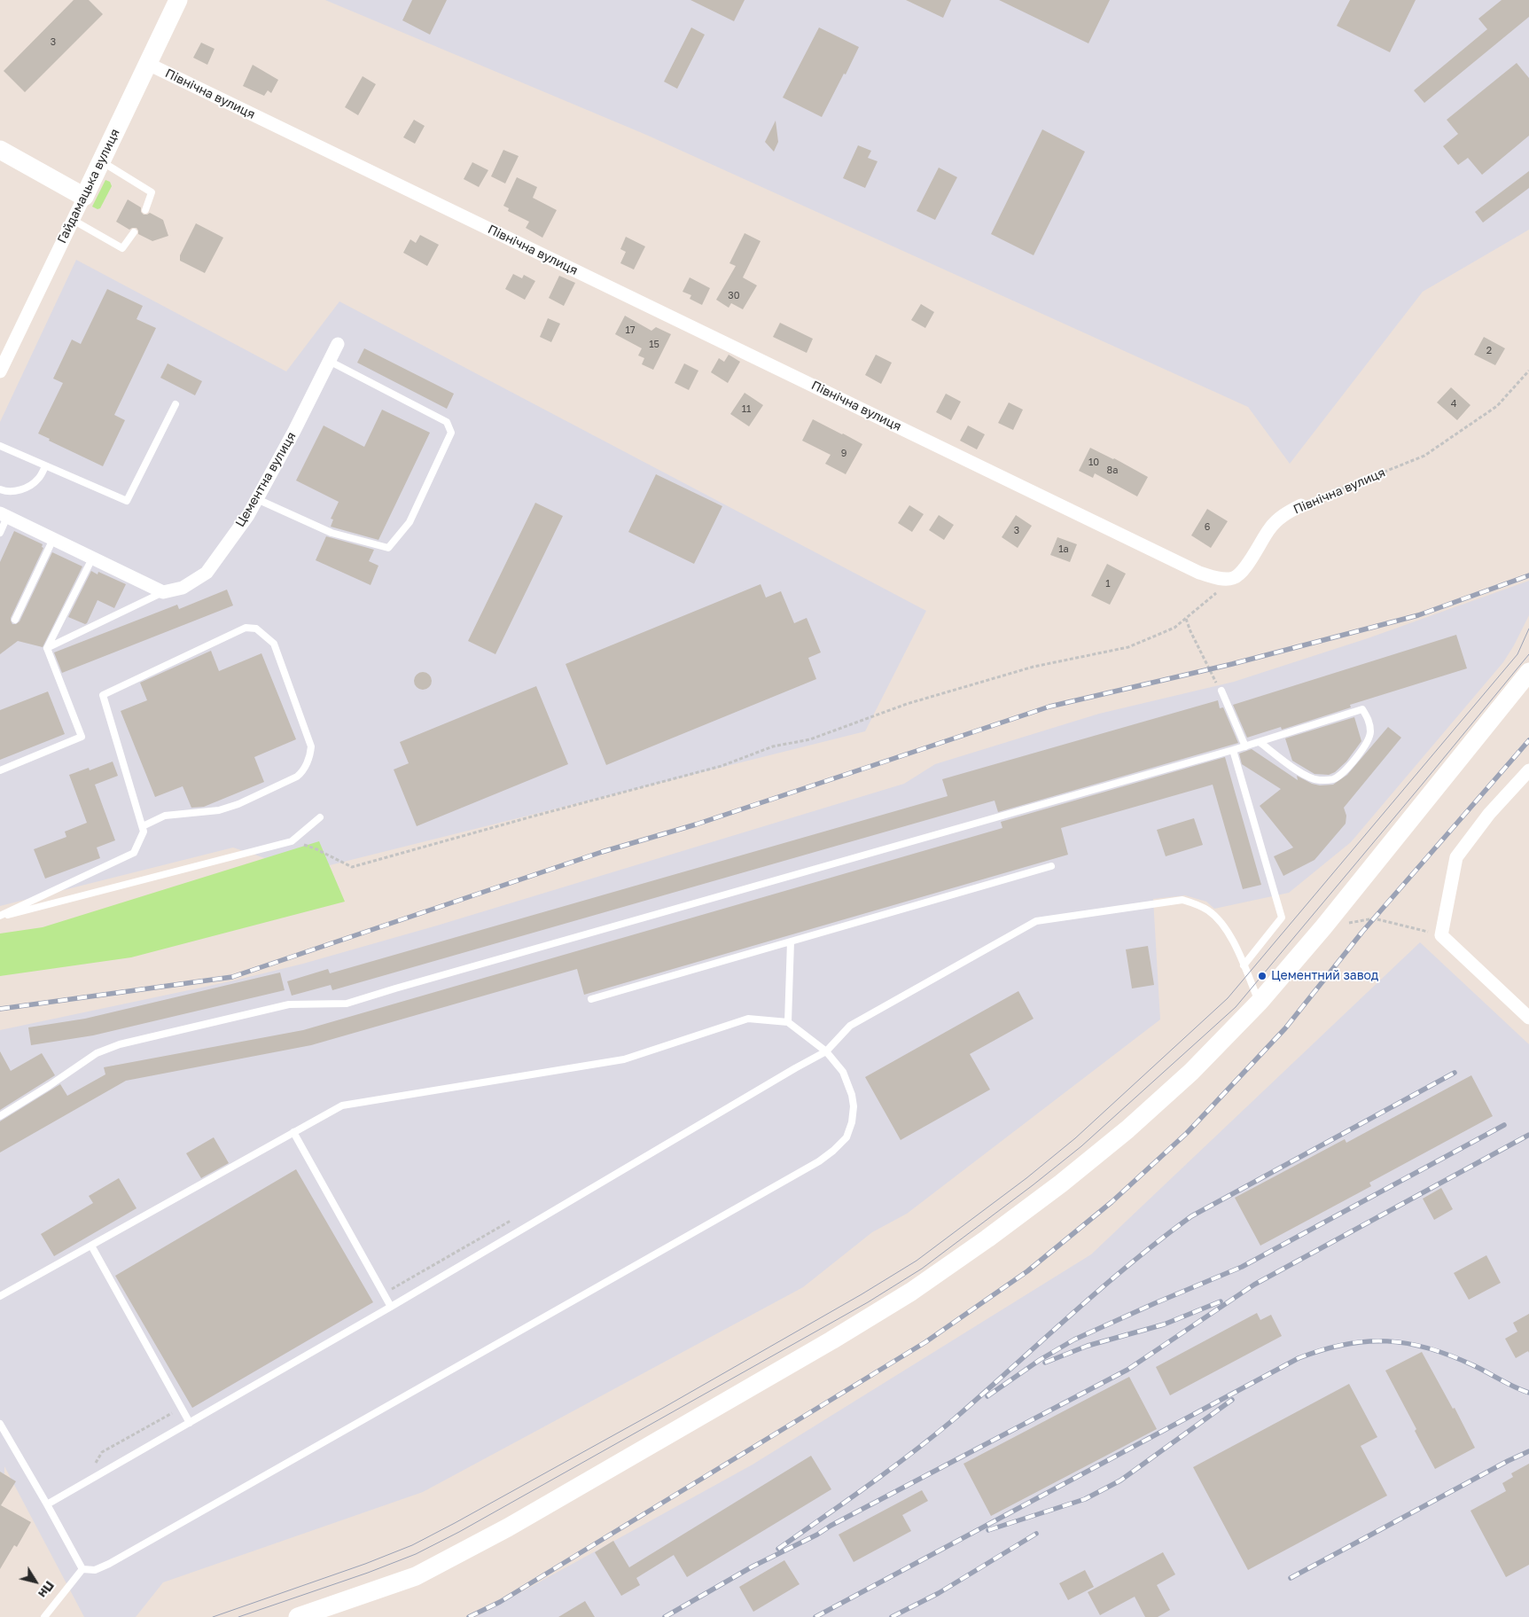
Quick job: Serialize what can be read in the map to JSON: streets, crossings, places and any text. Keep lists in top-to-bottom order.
{
  "streets": {
    "main road": ["Гайдамацька вулиця"],
    "street": ["Північна вулиця", "Цементна вулиця"]
  },
  "crossings": [
    ["Північна вулиця", "Гайдамацька вулиця"]
  ],
  "places": ["Цементний завод"],
  "house_numbers": [
    "3",
    "30",
    "17",
    "15",
    "2",
    "4",
    "11",
    "9",
    "10",
    "8а",
    "6",
    "3",
    "1а",
    "1"
  ],
  "north": "bottom right"
}
